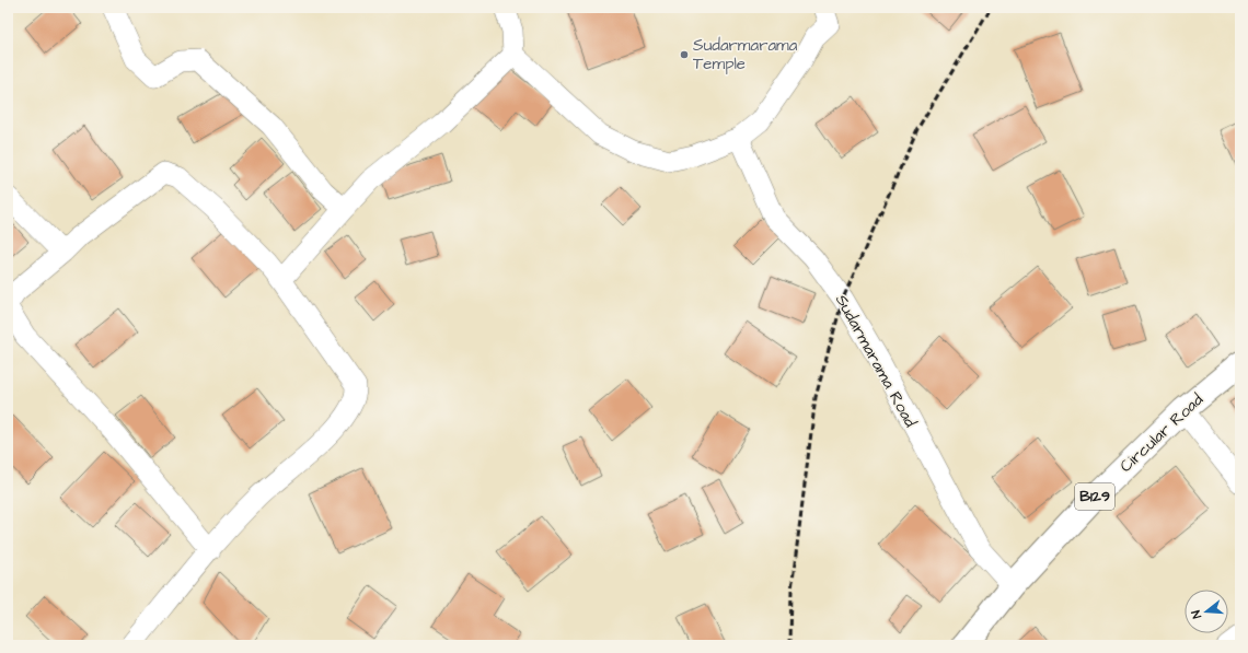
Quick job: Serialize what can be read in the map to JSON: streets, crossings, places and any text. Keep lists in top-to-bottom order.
{
  "streets": {
    "main road": ["Circular Road", "B129"],
    "street": ["Sudarmarama Road"]
  },
  "crossings": [
    ["Sudarmarama Road", "Circular Road"]
  ],
  "places": ["Sudarmarama Temple"],
  "north": "left"
}
